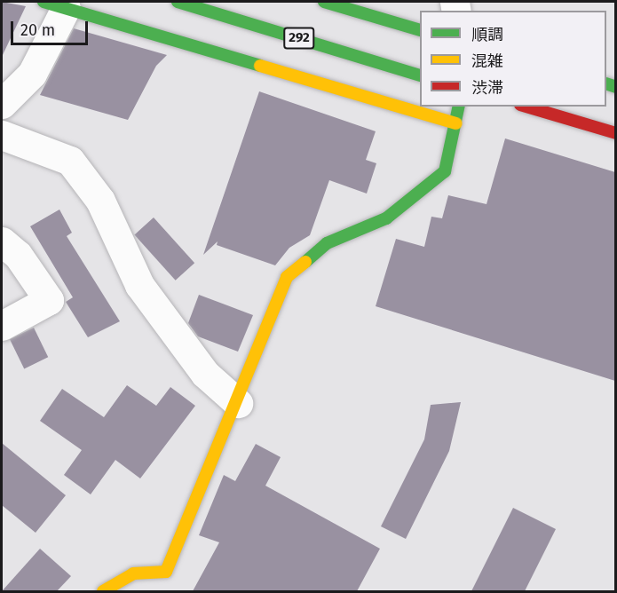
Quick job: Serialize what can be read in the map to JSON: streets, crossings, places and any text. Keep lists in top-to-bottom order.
{
  "streets": {
    "main road": ["292"]
  },
  "legend": ["順調", "混雑", "渋滞"],
  "scale_bar": "20 m"
}
